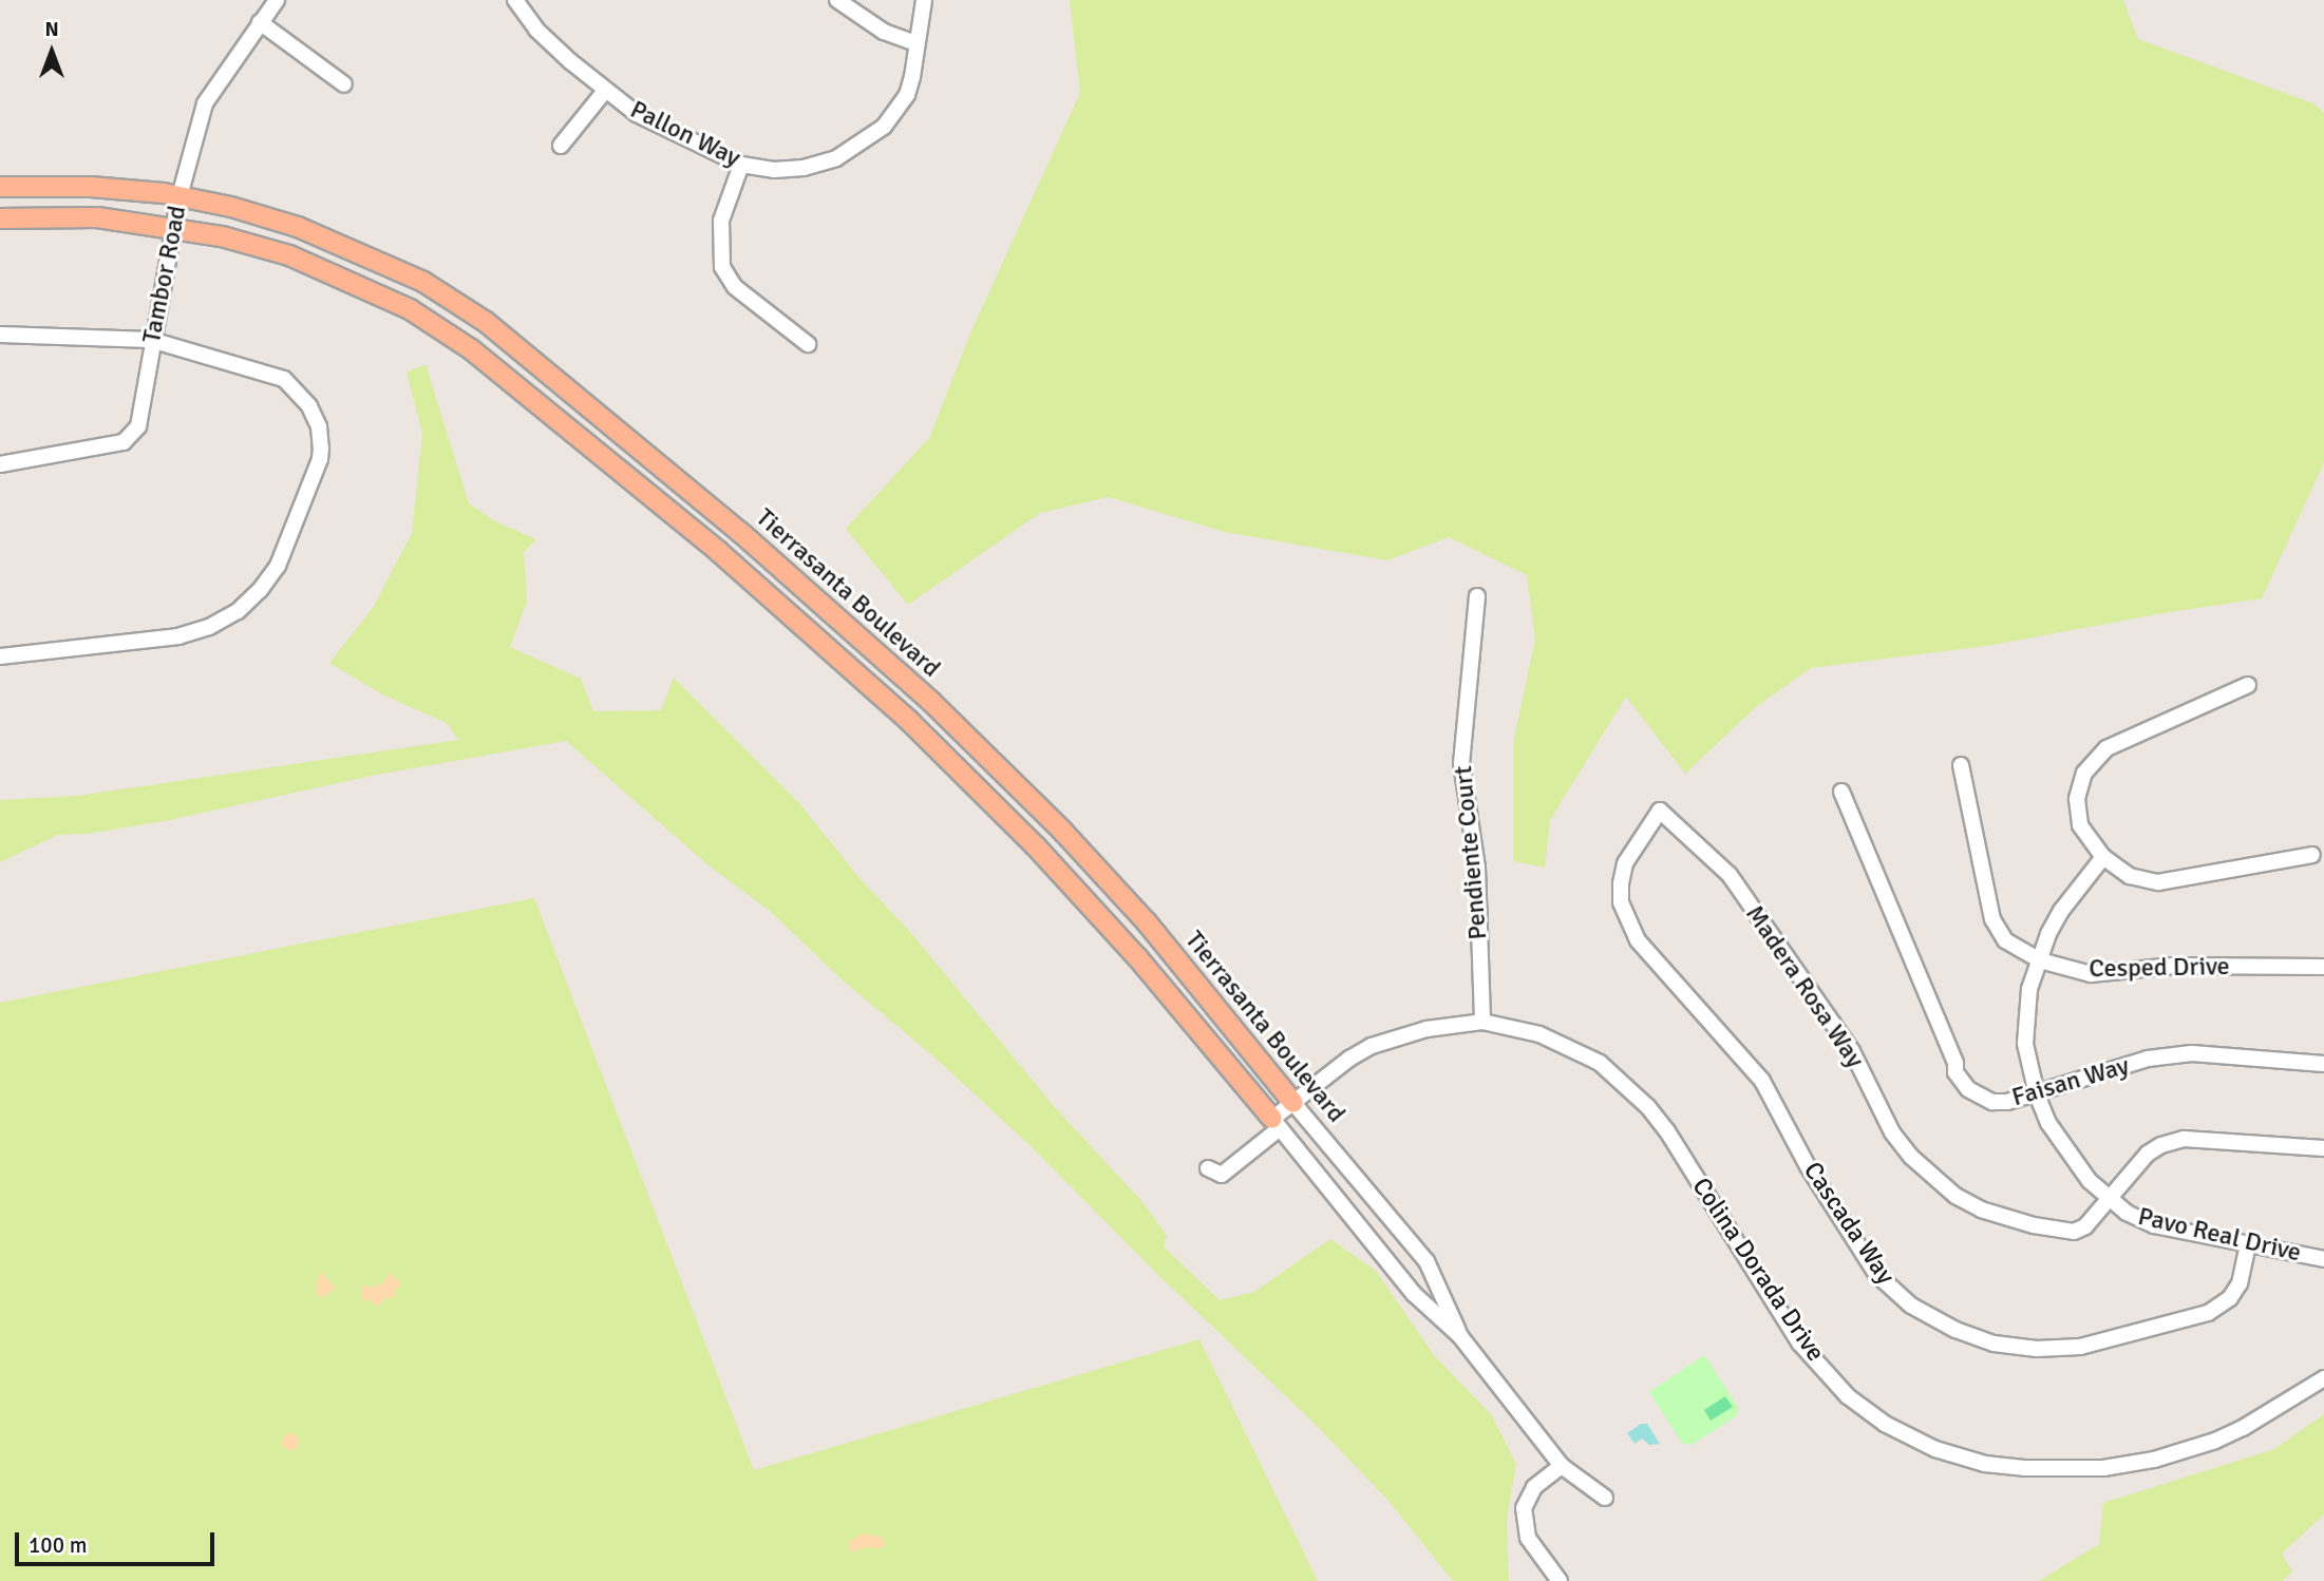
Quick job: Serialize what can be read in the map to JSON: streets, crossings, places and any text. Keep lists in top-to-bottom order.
{
  "streets": {
    "main road": ["Tierrasanta Boulevard"],
    "street": [
      "Pallon Way",
      "Tambor Road",
      "Pendiente Court",
      "Cesped Drive",
      "Madera Rosa Way",
      "Faisan Way",
      "Cascada Way",
      "Pavo Real Drive",
      "Colina Dorada Drive"
    ]
  },
  "crossings": [
    ["Tambor Road", "Tierrasanta Boulevard"],
    ["Tierrasanta Boulevard", "Colina Dorada Drive"],
    ["Pendiente Court", "Colina Dorada Drive"],
    ["Cesped Drive", "Pavo Real Drive"],
    ["Madera Rosa Way", "Cascada Way"],
    ["Madera Rosa Way", "Pavo Real Drive"],
    ["Faisan Way", "Pavo Real Drive"],
    ["Cascada Way", "Pavo Real Drive"]
  ],
  "scale_bar": "100 m",
  "north": "top"
}
